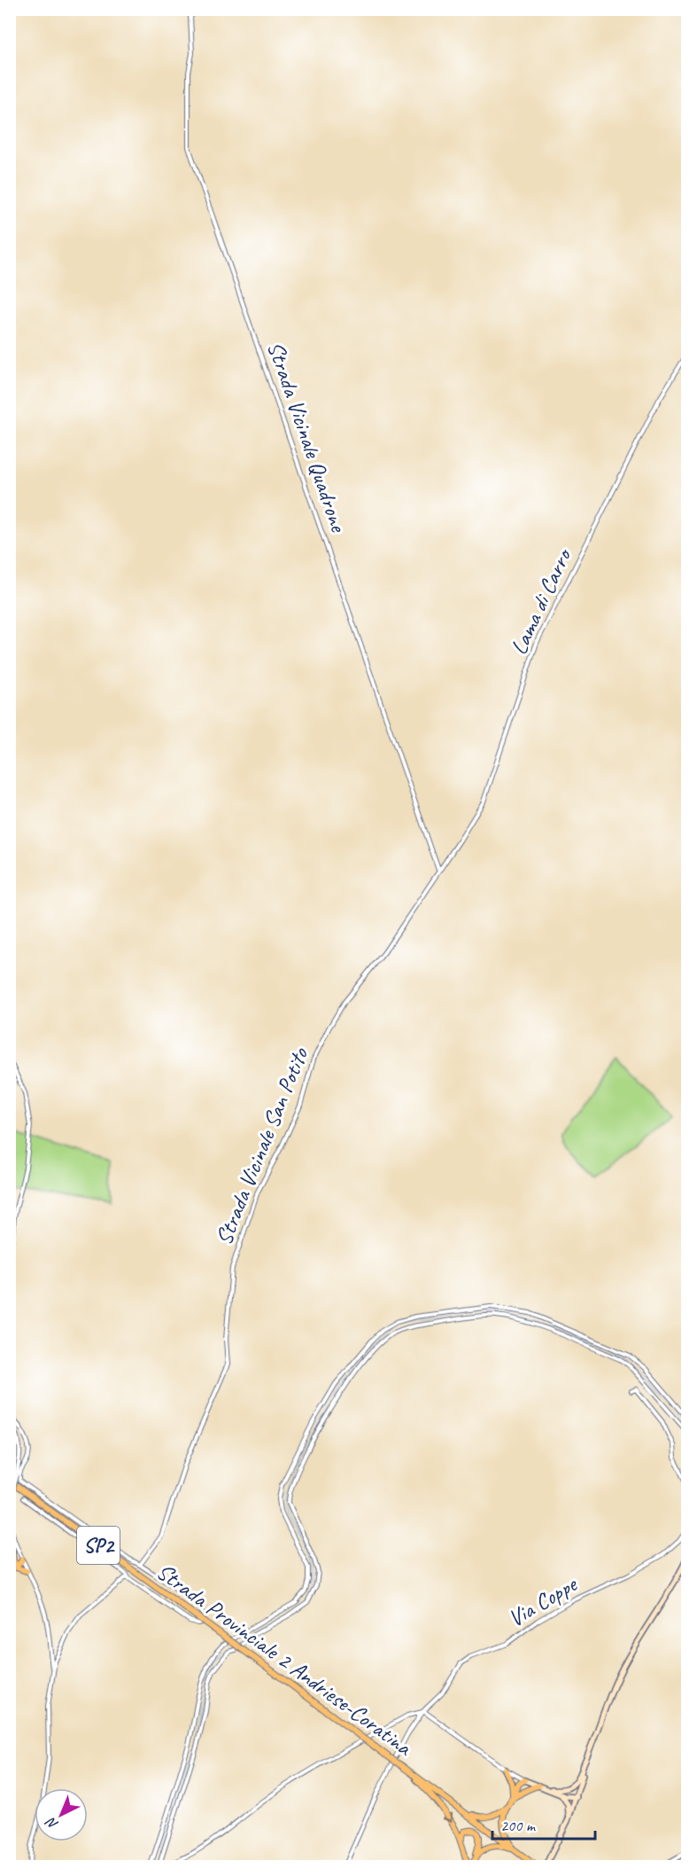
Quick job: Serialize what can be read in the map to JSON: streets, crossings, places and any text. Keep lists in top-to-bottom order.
{
  "streets": {
    "main road": ["SP2", "Strada Provinciale 2 Andriese-Coratina"],
    "street": [
      "Strada Vicinale Quadrone",
      "Lama di Carro",
      "Strada Vicinale San Potito",
      "Via Coppe"
    ]
  },
  "crossings": [
    ["Strada Vicinale Quadrone", "Lama di Carro"],
    ["Strada Vicinale Quadrone", "Strada Vicinale San Potito"],
    ["Lama di Carro", "Strada Vicinale San Potito"]
  ],
  "scale_bar": "200 m",
  "north": "bottom left"
}
